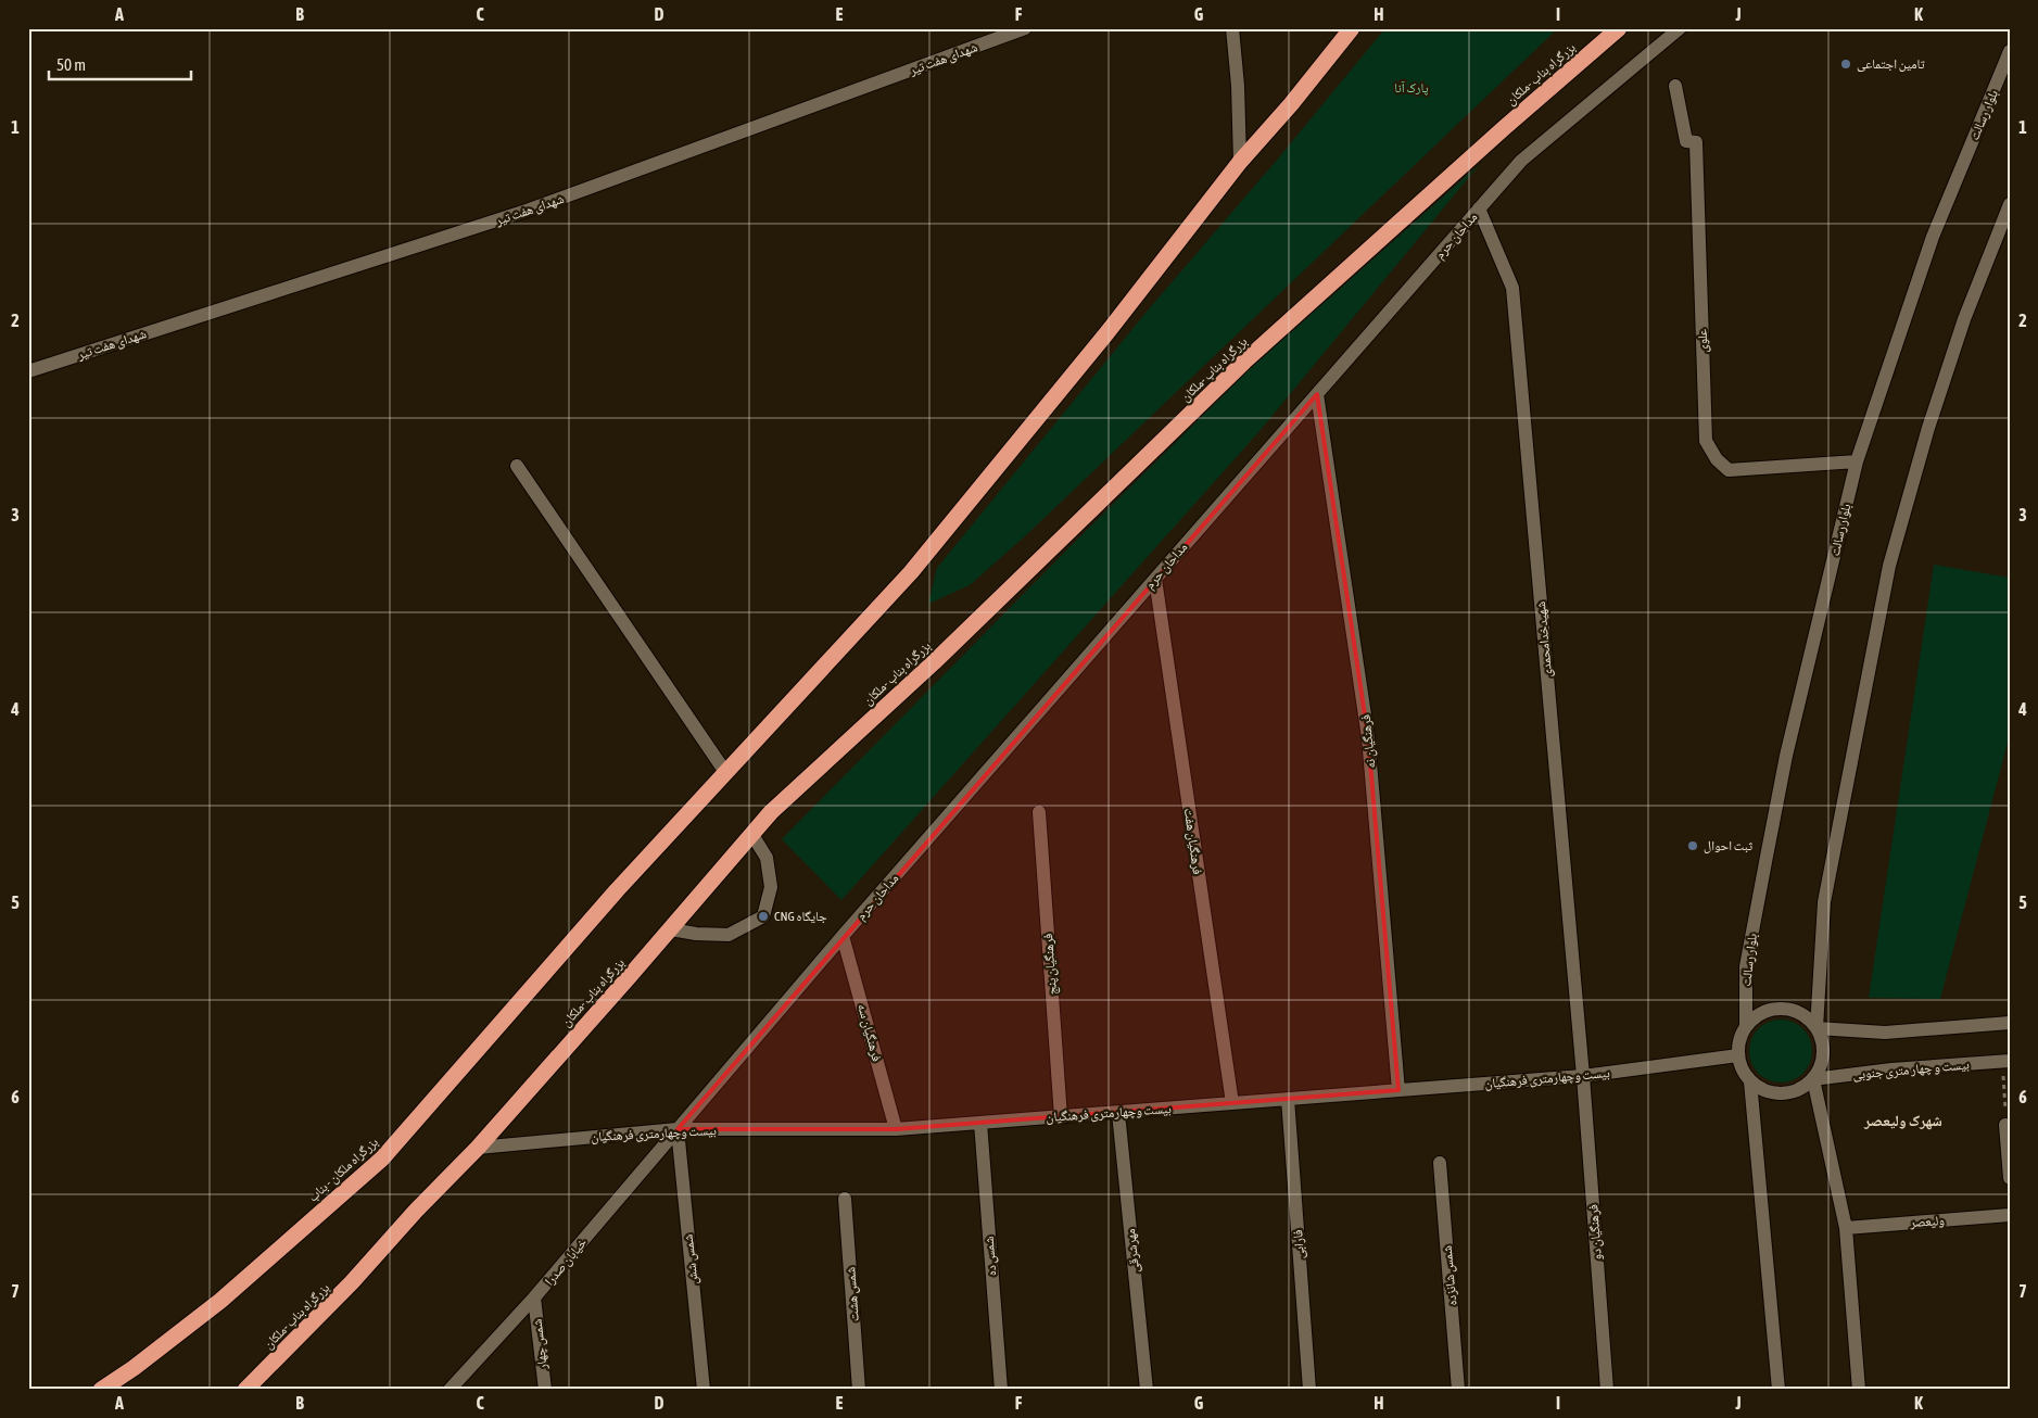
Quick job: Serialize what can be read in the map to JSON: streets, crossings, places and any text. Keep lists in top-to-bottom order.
{
  "streets": {
    "highway": ["بزرگراه بناب -ملکان", "بزرگراه ملکان - بناب"],
    "street": [
      "شهدای هفت تیر",
      "بلوار رسالت",
      "مداحان حرم",
      "علوی",
      "شهیدخدامحمدی",
      "فرهنگیان نه",
      "فرهنگیان هفت",
      "فرهنگیان پنج",
      "فرهنگیان سه",
      "بیست و چهار متری جنوبی",
      "بیست وچهارمتری فرهنگیان",
      "ولیعصر",
      "فرهنگیان دو",
      "فارابی",
      "مهرشرقی",
      "شمس ده",
      "شمس شش",
      "خیابان صدرا",
      "شمس شانزده",
      "شمس هشت",
      "شمس چهار"
    ]
  },
  "crossings": [
    ["بزرگراه بناب -ملکان", "بیست وچهارمتری فرهنگیان"],
    ["بلوار رسالت", "علوی"],
    ["بلوار رسالت", "بیست و چهار متری جنوبی"],
    ["بلوار رسالت", "بیست وچهارمتری فرهنگیان"],
    ["مداحان حرم", "شهیدخدامحمدی"],
    ["مداحان حرم", "فرهنگیان نه"],
    ["مداحان حرم", "فرهنگیان هفت"],
    ["مداحان حرم", "فرهنگیان سه"],
    ["مداحان حرم", "بیست وچهارمتری فرهنگیان"],
    ["مداحان حرم", "شمس شش"],
    ["مداحان حرم", "خیابان صدرا"],
    ["شهیدخدامحمدی", "بیست وچهارمتری فرهنگیان"],
    ["شهیدخدامحمدی", "فرهنگیان دو"],
    ["فرهنگیان نه", "بیست وچهارمتری فرهنگیان"],
    ["فرهنگیان هفت", "بیست وچهارمتری فرهنگیان"],
    ["فرهنگیان پنج", "بیست وچهارمتری فرهنگیان"],
    ["فرهنگیان سه", "بیست وچهارمتری فرهنگیان"],
    ["بیست و چهار متری جنوبی", "بیست وچهارمتری فرهنگیان"],
    ["بیست وچهارمتری فرهنگیان", "فرهنگیان دو"],
    ["بیست وچهارمتری فرهنگیان", "فارابی"],
    ["بیست وچهارمتری فرهنگیان", "مهرشرقی"],
    ["بیست وچهارمتری فرهنگیان", "شمس ده"],
    ["بیست وچهارمتری فرهنگیان", "شمس شش"],
    ["بیست وچهارمتری فرهنگیان", "خیابان صدرا"],
    ["شمس شش", "خیابان صدرا"],
    ["خیابان صدرا", "شمس چهار"]
  ],
  "districts": ["شهرک ولیعصر"],
  "parks": ["پارک آنا"],
  "places": ["تامین اجتماعی", "ثبت احوال", "CNG جایگاه"],
  "scale_bar": "50 m",
  "grid": {
    "columns": [
      "A",
      "B",
      "C",
      "D",
      "E",
      "F",
      "G",
      "H",
      "I",
      "J",
      "K"
    ],
    "rows": [
      "1",
      "2",
      "3",
      "4",
      "5",
      "6",
      "7"
    ]
  }
}
